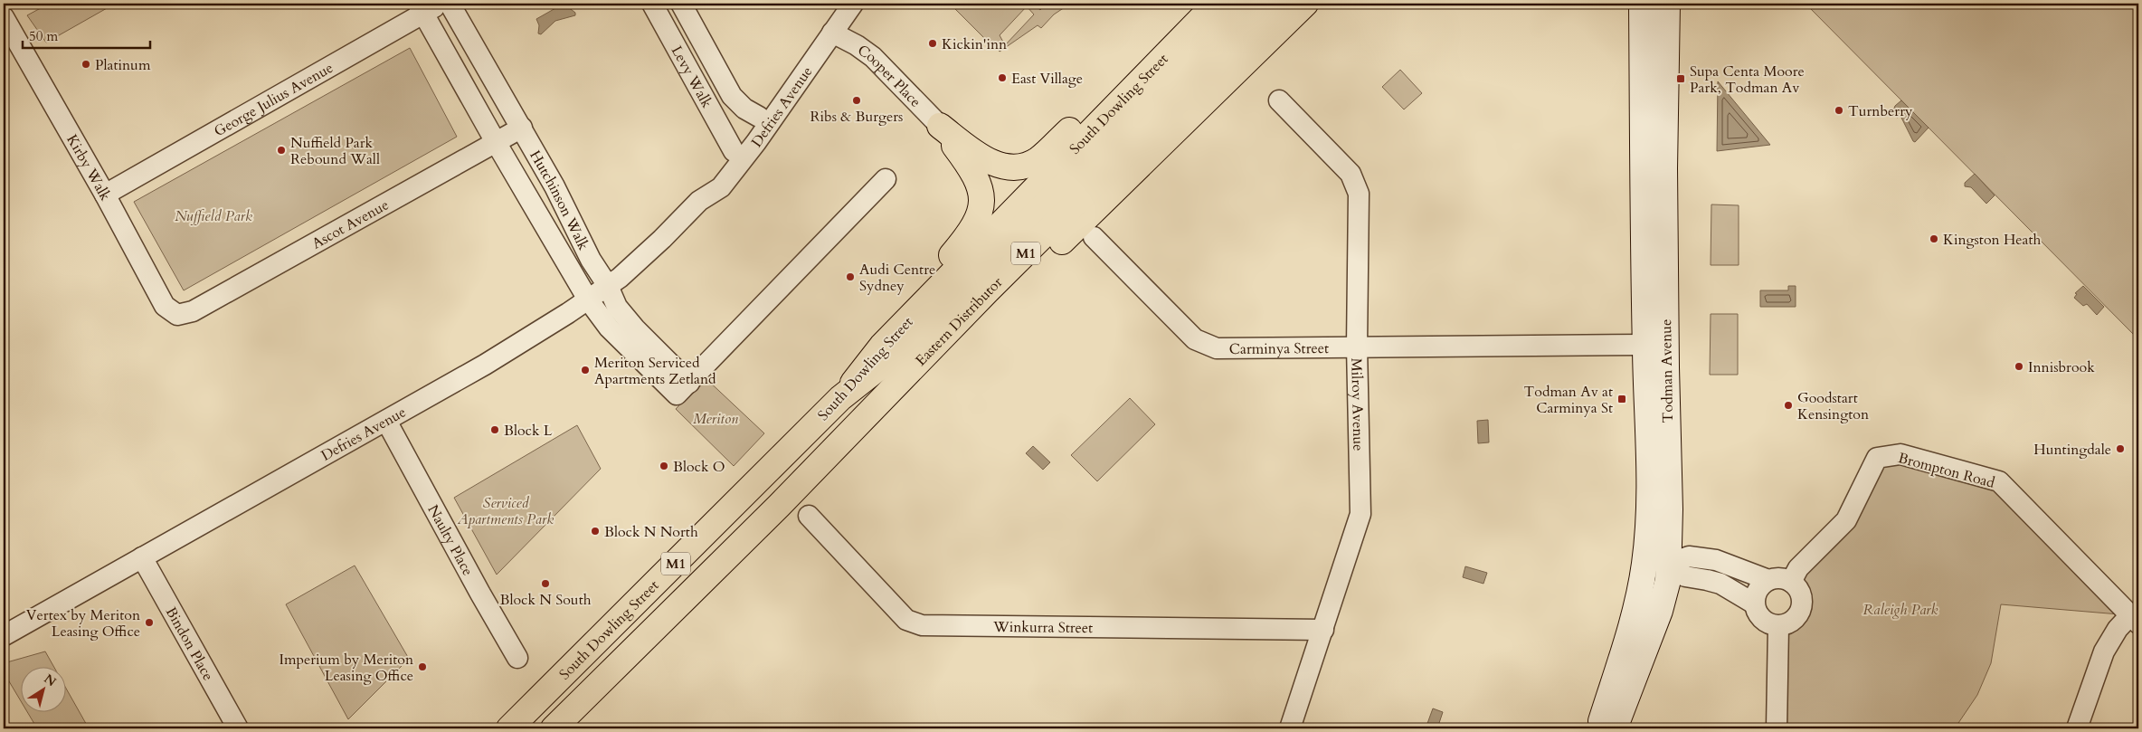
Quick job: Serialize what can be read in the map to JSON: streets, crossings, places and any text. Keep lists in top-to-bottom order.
{
  "streets": {
    "main road": [
      "South Dowling Street",
      "M1",
      "Eastern Distributor",
      "Todman Avenue"
    ],
    "street": [
      "Cooper Place",
      "Levy Walk",
      "George Julius Avenue",
      "Defries Avenue",
      "Kirby Walk",
      "Hutchinson Walk",
      "Ascot Avenue",
      "Carminya Street",
      "Milroy Avenue",
      "Brompton Road",
      "Naulty Place",
      "Winkurra Street",
      "Bindon Place"
    ]
  },
  "crossings": [
    ["Cooper Place", "Defries Avenue"],
    ["Levy Walk", "Defries Avenue"],
    ["George Julius Avenue", "Kirby Walk"],
    ["George Julius Avenue", "Hutchinson Walk"],
    ["South Dowling Street", "Eastern Distributor"],
    ["Defries Avenue", "Hutchinson Walk"],
    ["Defries Avenue", "Naulty Place"],
    ["Defries Avenue", "Bindon Place"],
    ["Kirby Walk", "Ascot Avenue"],
    ["Hutchinson Walk", "Ascot Avenue"],
    ["Carminya Street", "Todman Avenue"],
    ["Carminya Street", "Milroy Avenue"],
    ["Milroy Avenue", "Winkurra Street"]
  ],
  "parks": [
    "Nuffield Park",
    "Meriton",
    "Serviced Apartments Park",
    "Raleigh Park"
  ],
  "places": {
    "other": [
      "Kickin'inn",
      "Platinum",
      "East Village",
      "Ribs & Burgers",
      "Turnberry",
      "Nuffield Park Rebound Wall",
      "Kingston Heath",
      "Audi Centre Sydney",
      "Innisbrook",
      "Meriton Serviced Apartments Zetland",
      "Goodstart Kensington",
      "Block L",
      "Huntingdale",
      "Block O",
      "Block N North",
      "Block N South",
      "Vertex by Meriton Leasing Office",
      "Imperium by Meriton Leasing Office"
    ],
    "transit": ["Supa Centa Moore Park, Todman Av", "Todman Av at Carminya St"]
  },
  "scale_bar": "50 m",
  "north": "top right"
}
